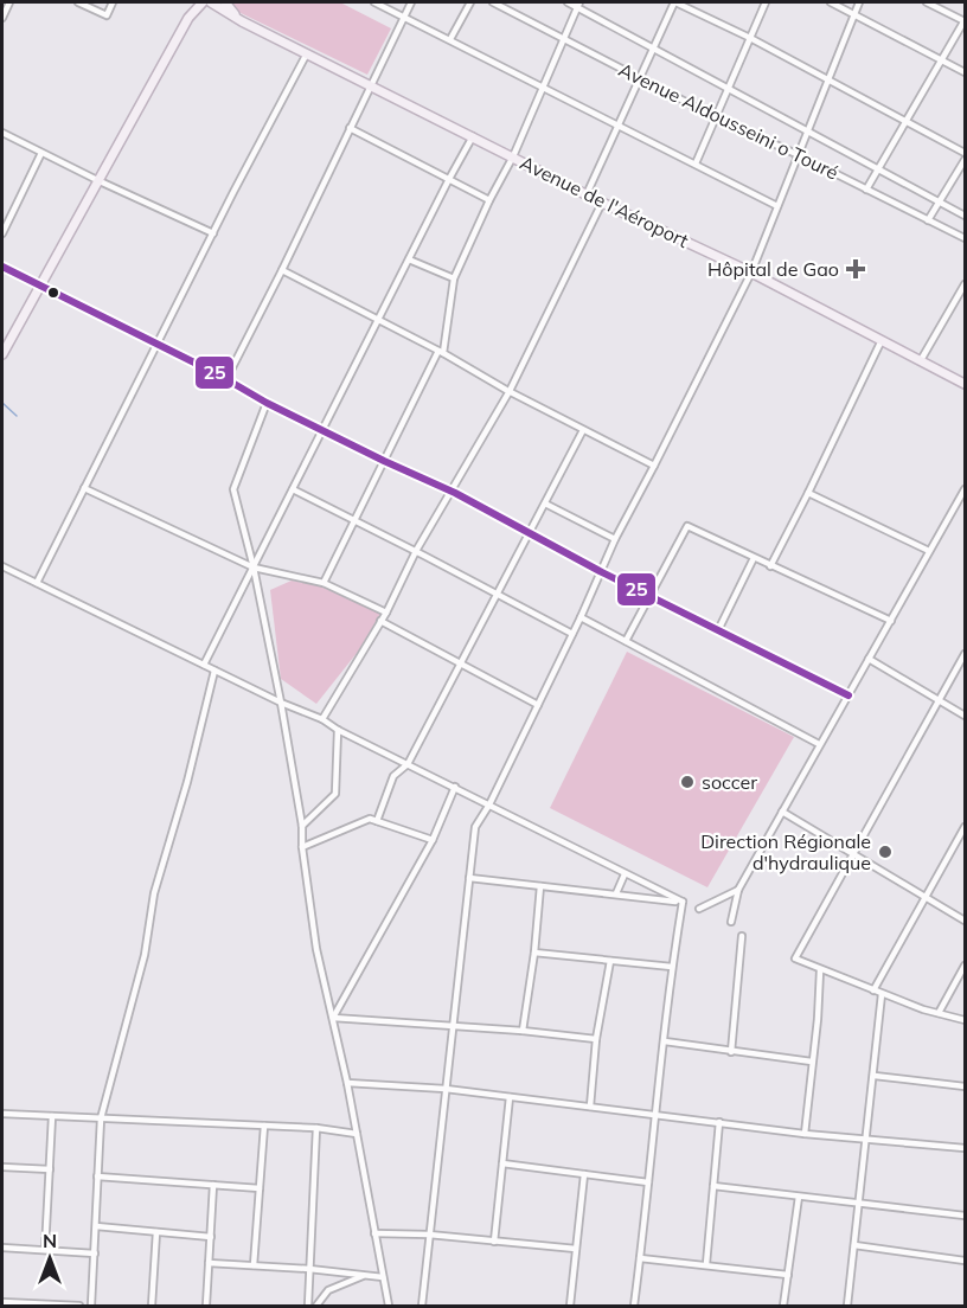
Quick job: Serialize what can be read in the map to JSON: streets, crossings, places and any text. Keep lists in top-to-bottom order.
{
  "streets": {
    "main road": ["Avenue de l'Aéroport"],
    "street": ["Avenue Aldousseini o Touré"]
  },
  "places": {
    "health": ["Hôpital de Gao"],
    "other": ["soccer", "Direction Régionale d'hydraulique"]
  },
  "lines": ["transit line 25"],
  "north": "top"
}
